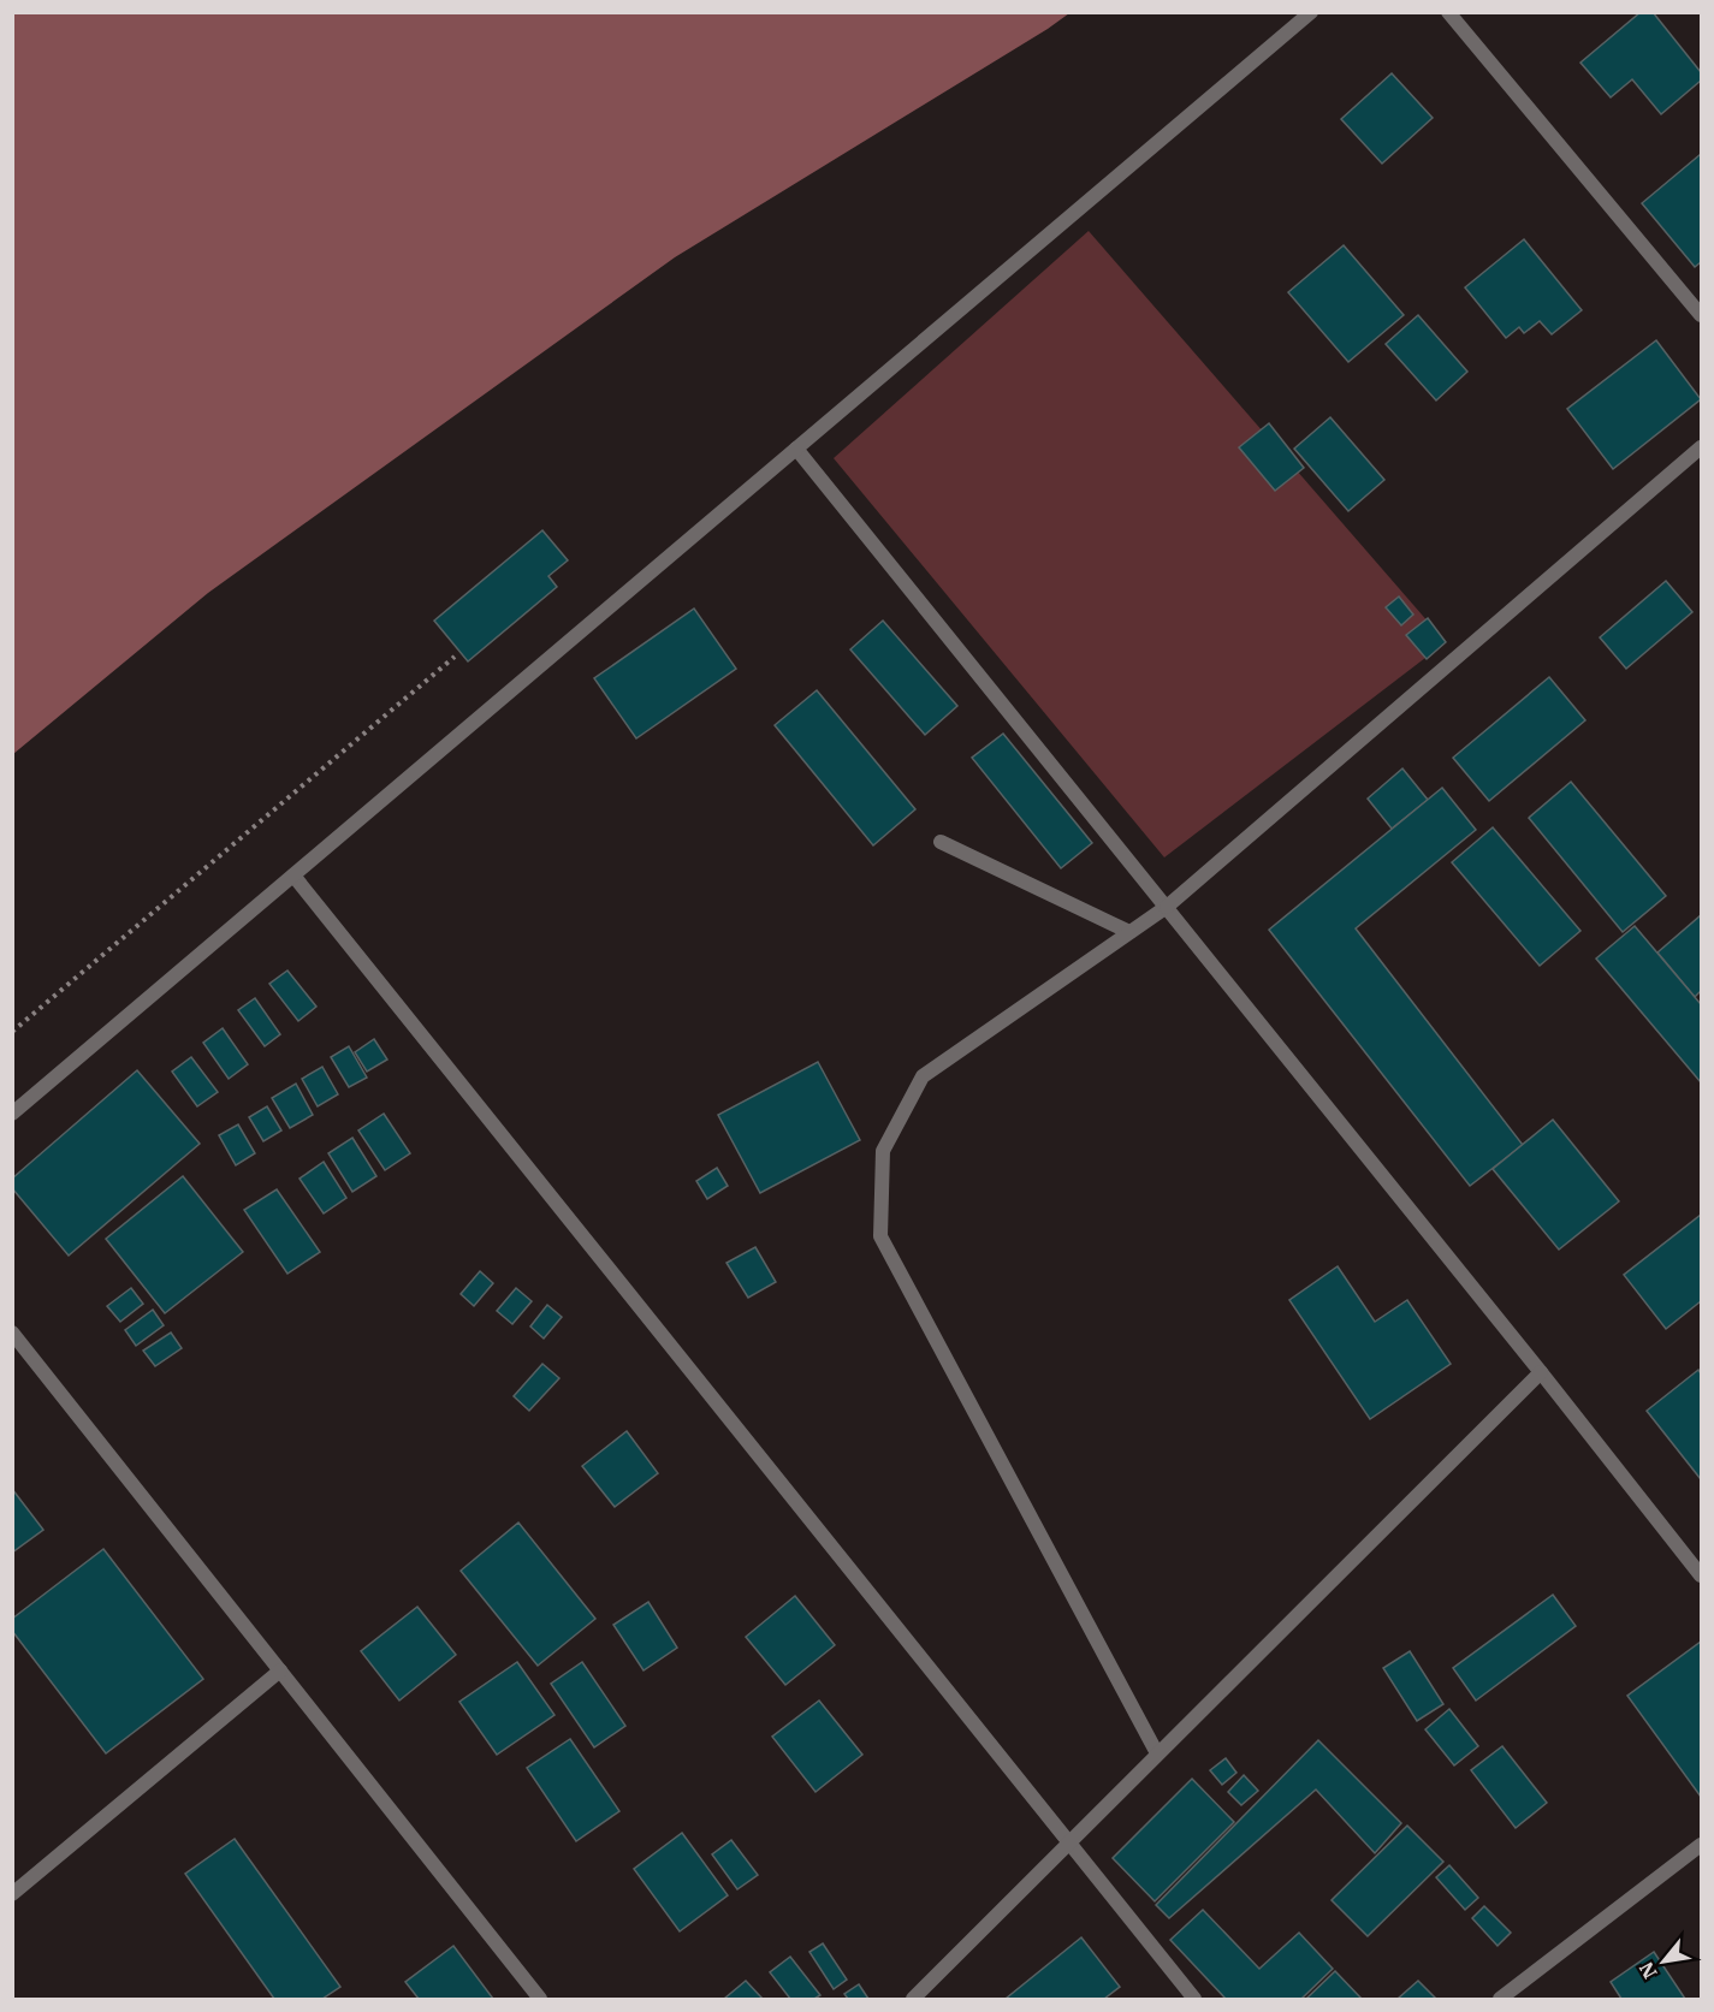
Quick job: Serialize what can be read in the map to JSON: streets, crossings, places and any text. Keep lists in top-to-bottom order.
{
  "north": "bottom left"
}
